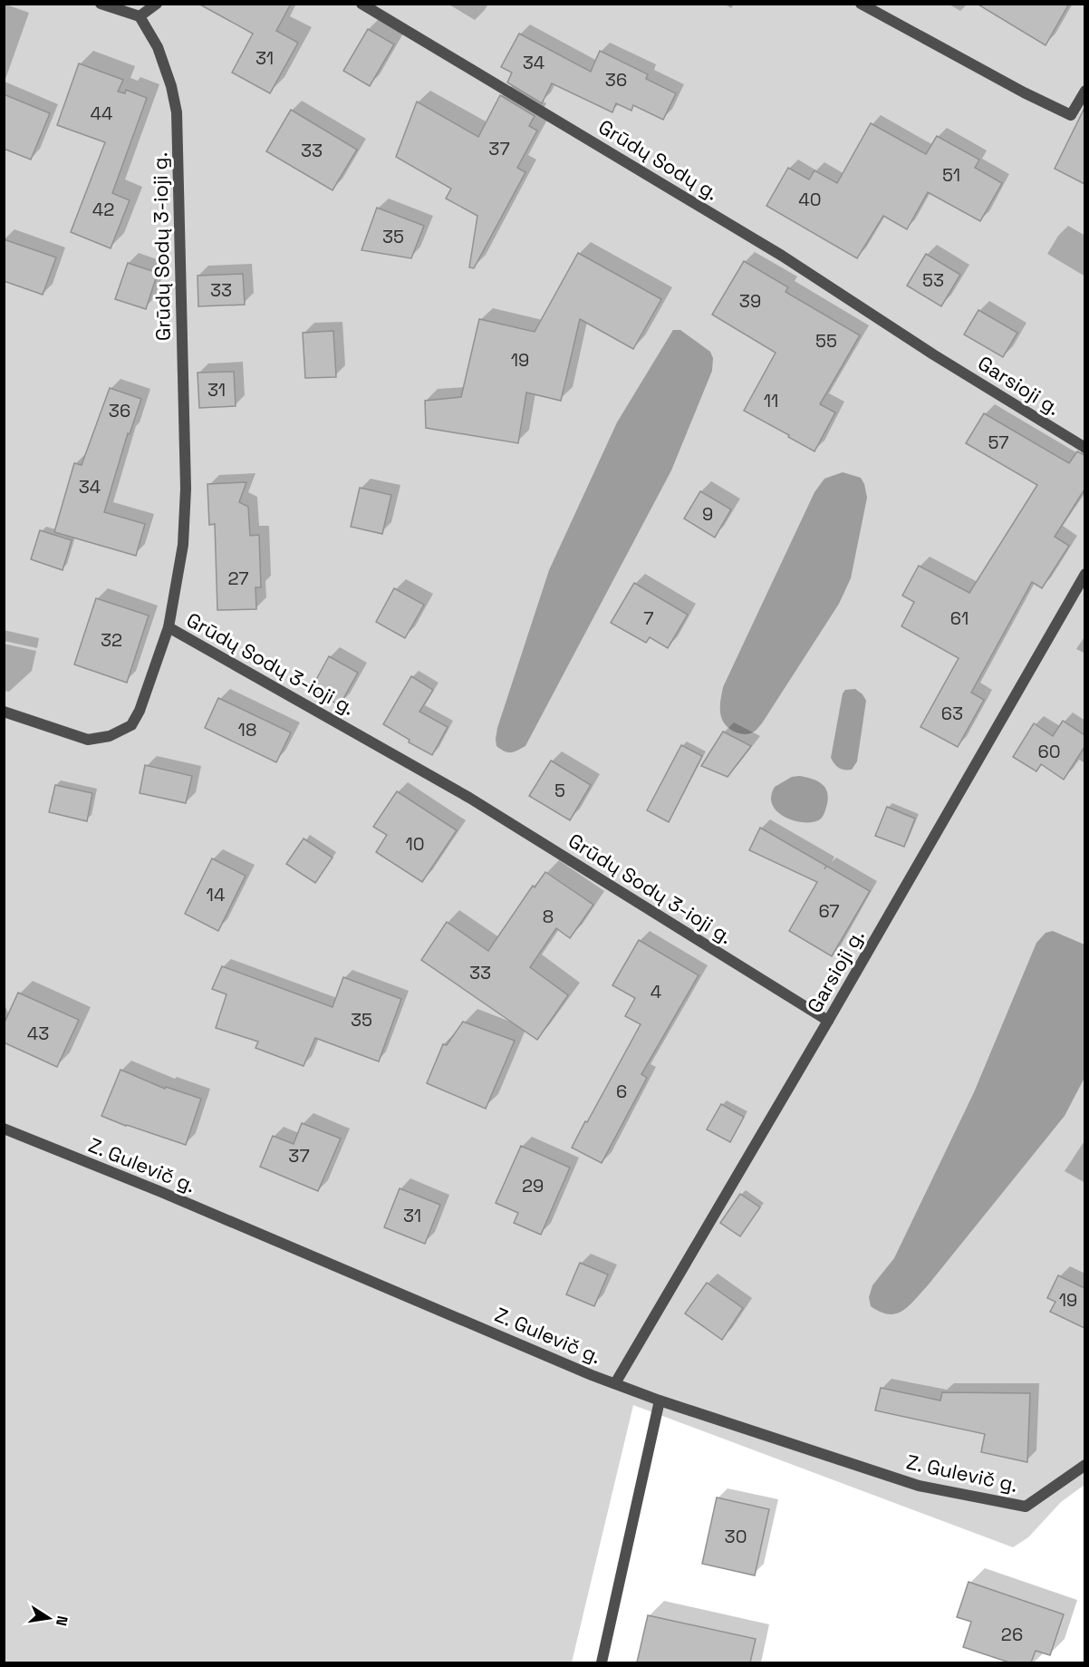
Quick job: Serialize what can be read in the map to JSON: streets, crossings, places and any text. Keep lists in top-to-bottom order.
{
  "streets": {
    "street": [
      "Grūdų Sodų g.",
      "Grūdų Sodų 3-ioji g.",
      "Garsioji g.",
      "Z. Gulevič g."
    ]
  },
  "crossings": [
    ["Grūdų Sodų g.", "Garsioji g."],
    ["Grūdų Sodų 3-ioji g.", "Garsioji g."],
    ["Garsioji g.", "Z. Gulevič g."]
  ],
  "house_numbers": [
    "31",
    "34",
    "36",
    "44",
    "37",
    "33",
    "51",
    "40",
    "42",
    "35",
    "53",
    "33",
    "39",
    "55",
    "19",
    "31",
    "11",
    "36",
    "57",
    "34",
    "9",
    "27",
    "7",
    "61",
    "32",
    "63",
    "18",
    "60",
    "5",
    "10",
    "14",
    "67",
    "8",
    "33",
    "4",
    "35",
    "43",
    "6",
    "37",
    "29",
    "31",
    "19",
    "30",
    "26"
  ],
  "north": "right"
}
